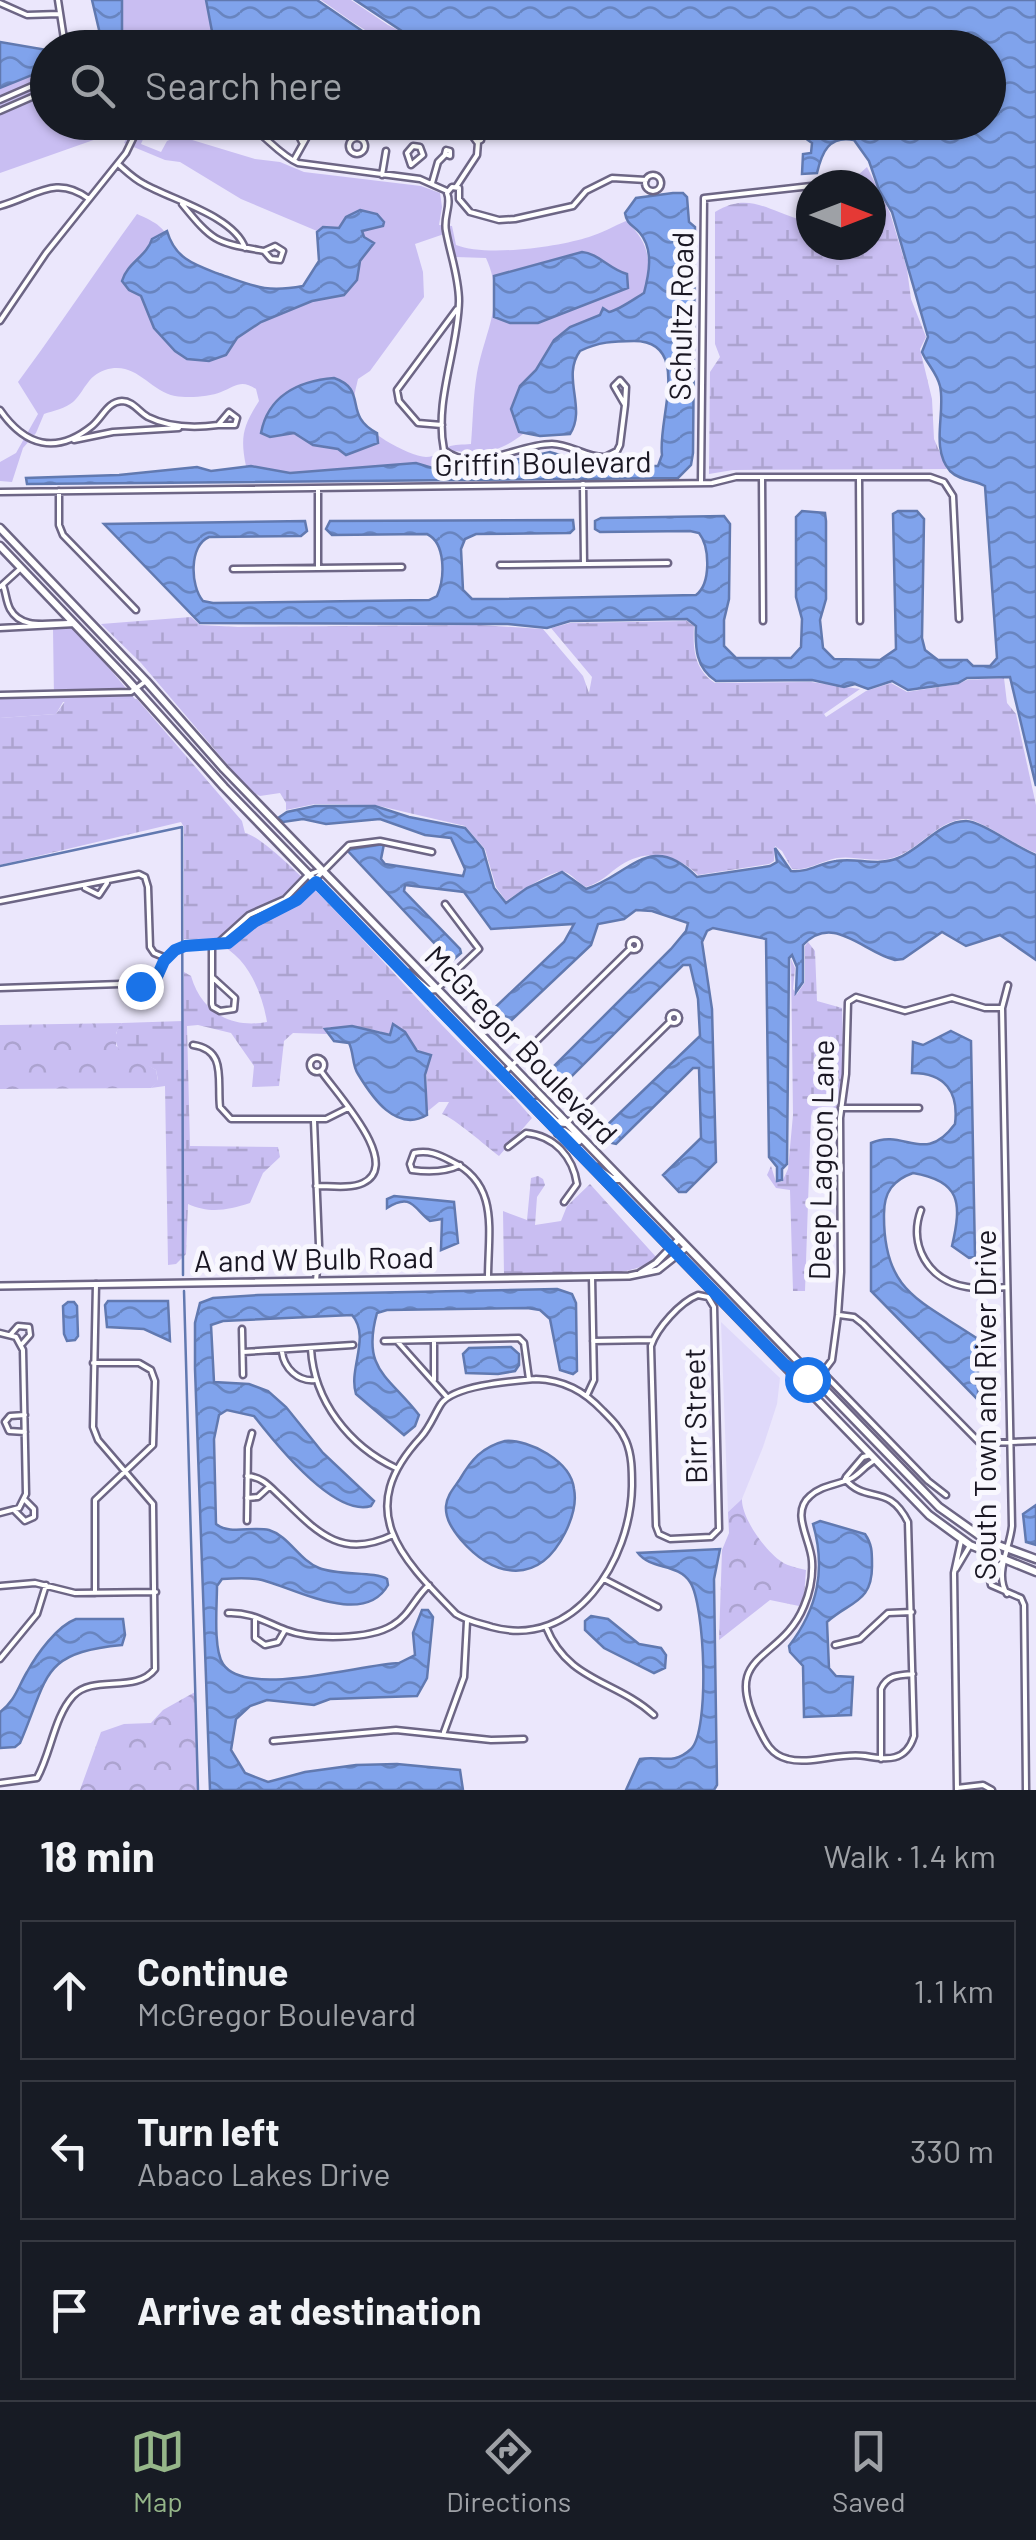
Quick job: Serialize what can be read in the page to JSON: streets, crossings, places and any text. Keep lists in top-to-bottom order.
{
  "streets": {
    "main road": ["McGregor Boulevard"],
    "street": [
      "Schultz Road",
      "Griffin Boulevard",
      "Deep Lagoon Lane",
      "A and W Bulb Road",
      "South Town and River Drive",
      "Birr Street"
    ]
  },
  "crossings": [
    ["Schultz Road", "Griffin Boulevard"],
    ["McGregor Boulevard", "Deep Lagoon Lane"],
    ["McGregor Boulevard", "A and W Bulb Road"],
    ["McGregor Boulevard", "South Town and River Drive"],
    ["Deep Lagoon Lane", "South Town and River Drive"]
  ],
  "north": "right",
  "page": {
    "search": "Search here",
    "heading": ["18 min", "Walk · 1.4 km"],
    "list": [
      ["Continue", "McGregor Boulevard", "1.1 km"],
      ["Turn left", "Abaco Lakes Drive", "330 m"],
      "Arrive at destination"
    ],
    "nav": ["Map", "Directions", "Saved"]
  }
}
